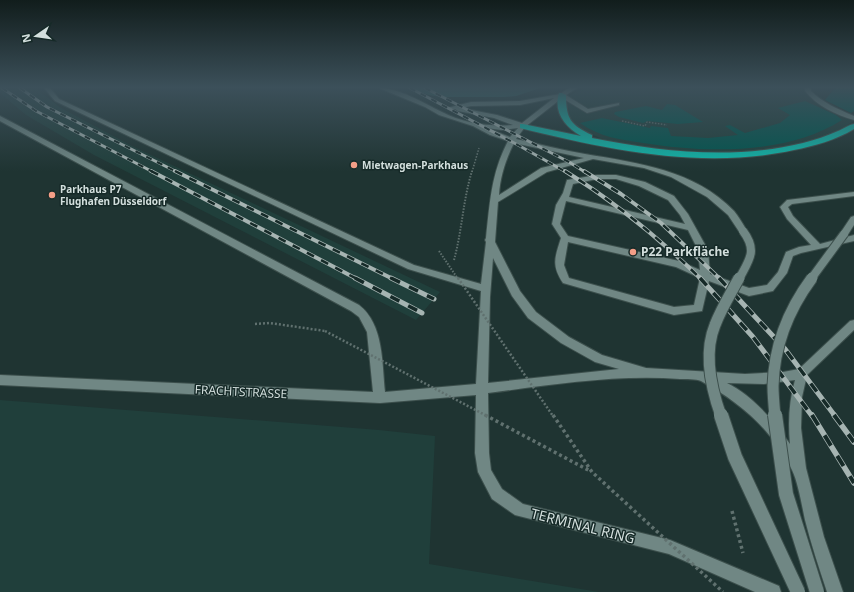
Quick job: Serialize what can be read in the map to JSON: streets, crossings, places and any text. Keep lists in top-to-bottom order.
{
  "streets": {
    "street": ["FRACHTSTRASSE", "TERMINAL RING"]
  },
  "crossings": [
    ["FRACHTSTRASSE", "TERMINAL RING"]
  ],
  "places": ["Mietwagen-Parkhaus", "Parkhaus P7 Flughafen Düsseldorf", "P22 Parkfläche"],
  "north": "left"
}
